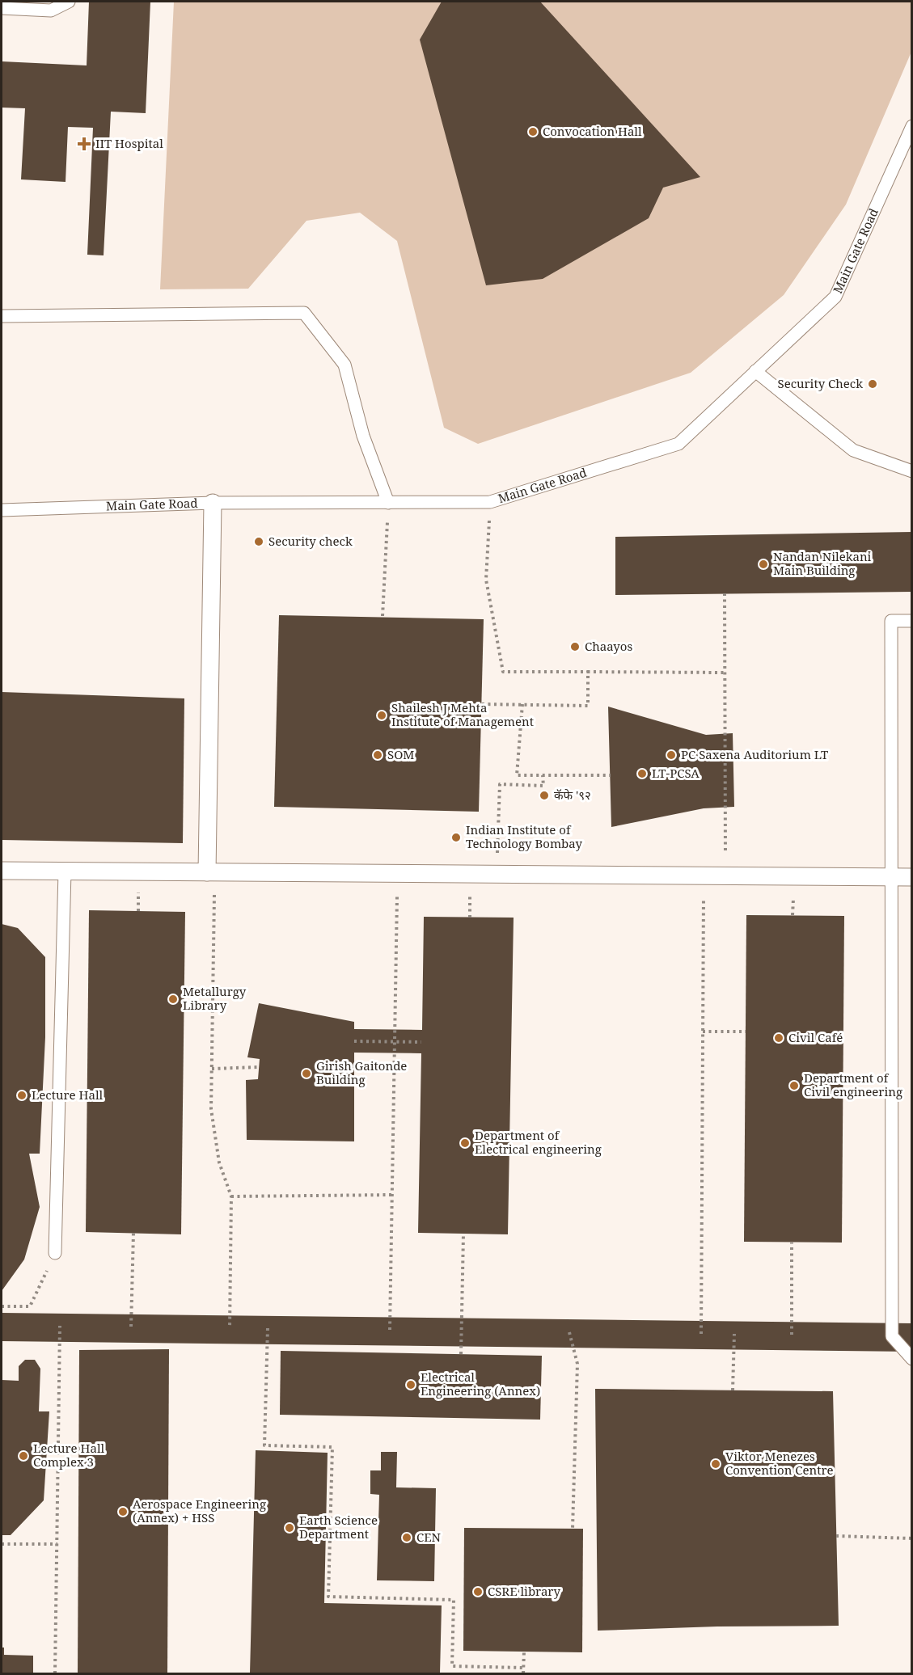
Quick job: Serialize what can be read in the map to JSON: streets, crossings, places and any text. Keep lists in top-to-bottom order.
{
  "streets": {
    "lane": ["Main Gate Road"]
  },
  "places": {
    "other": [
      "Convocation Hall",
      "Security Check",
      "Security check",
      "Nandan Nilekani Main Building",
      "Chaayos",
      "Shailesh J Mehta Institute of Management",
      "SOM",
      "PC Saxena Auditorium LT",
      "LT-PCSA",
      "कॅफे '९२",
      "Indian Institute of Technology Bombay",
      "Metallurgy Library",
      "Civil Café",
      "Girish Gaitonde Building",
      "Department of Civil engineering",
      "Lecture Hall",
      "Department of Electrical engineering",
      "Electrical Engineering (Annex)",
      "Lecture Hall Complex 3",
      "Viktor Menezes Convention Centre",
      "Aerospace Engineering (Annex) + HSS",
      "Earth Science Department",
      "CEN",
      "CSRE library"
    ],
    "health": ["IIT Hospital"]
  }
}
